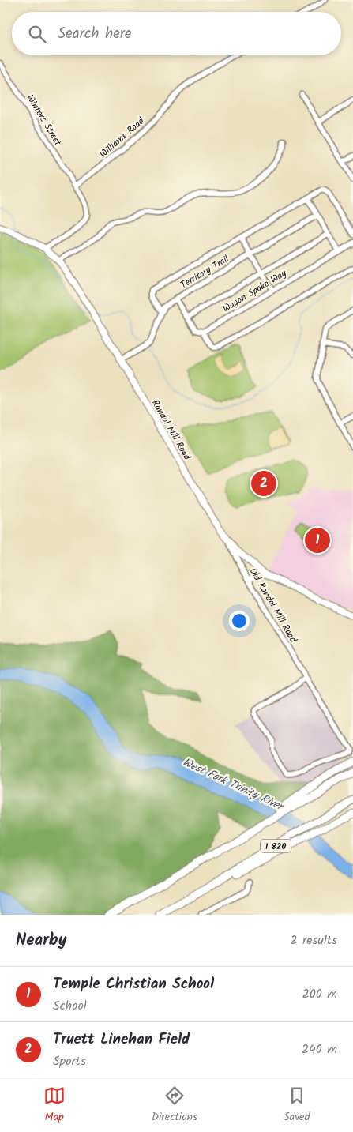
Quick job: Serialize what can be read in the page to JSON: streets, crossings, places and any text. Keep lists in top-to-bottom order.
{
  "streets": {
    "highway": ["I 820"],
    "main road": ["Randol Mill Road"],
    "street": [
      "Winters Street",
      "Williams Road",
      "Territory Trail",
      "Wagon Spoke Way",
      "Old Randol Mill Road"
    ]
  },
  "crossings": [
    ["Winters Street", "Williams Road"],
    ["Territory Trail", "Randol Mill Road"],
    ["Randol Mill Road", "Old Randol Mill Road"]
  ],
  "water": ["West Fork Trinity River"],
  "page": {
    "search": "Search here",
    "pins": ["2", "1"],
    "heading": ["Nearby", "2 results"],
    "list": [
      {
        "mark": "1",
        "name": "Temple Christian School",
        "note": "School",
        "value": "200 m"
      },
      {
        "mark": "2",
        "name": "Truett Linehan Field",
        "note": "Sports",
        "value": "240 m"
      }
    ],
    "nav": ["Map", "Directions", "Saved"]
  }
}
